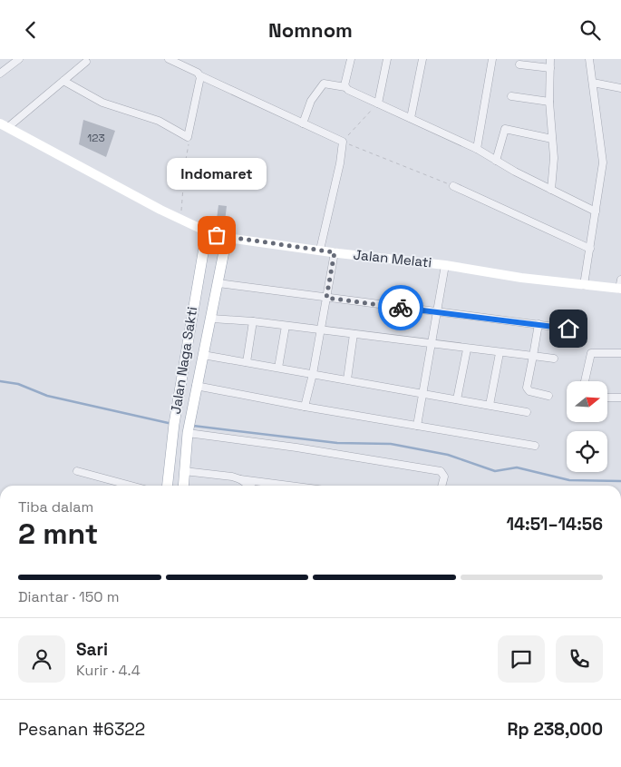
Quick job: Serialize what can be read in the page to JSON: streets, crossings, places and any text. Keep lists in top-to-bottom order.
{
  "streets": {
    "main road": ["Jalan Melati", "Jalan Naga Sakti"]
  },
  "crossings": [
    ["Jalan Melati", "Jalan Naga Sakti"]
  ],
  "places": ["Indomaret"],
  "house_numbers": ["123"],
  "north": "right",
  "page": {
    "header": "Nomnom",
    "bubble": "Indomaret",
    "heading": ["2 mnt", "Tiba dalam", "14:51–14:56"],
    "panel": [
      "Sari",
      "Kurir · 4.4",
      "Pesanan #6322",
      "Rp 238,000"
    ],
    "bar": "Diantar · 150 m"
  }
}
